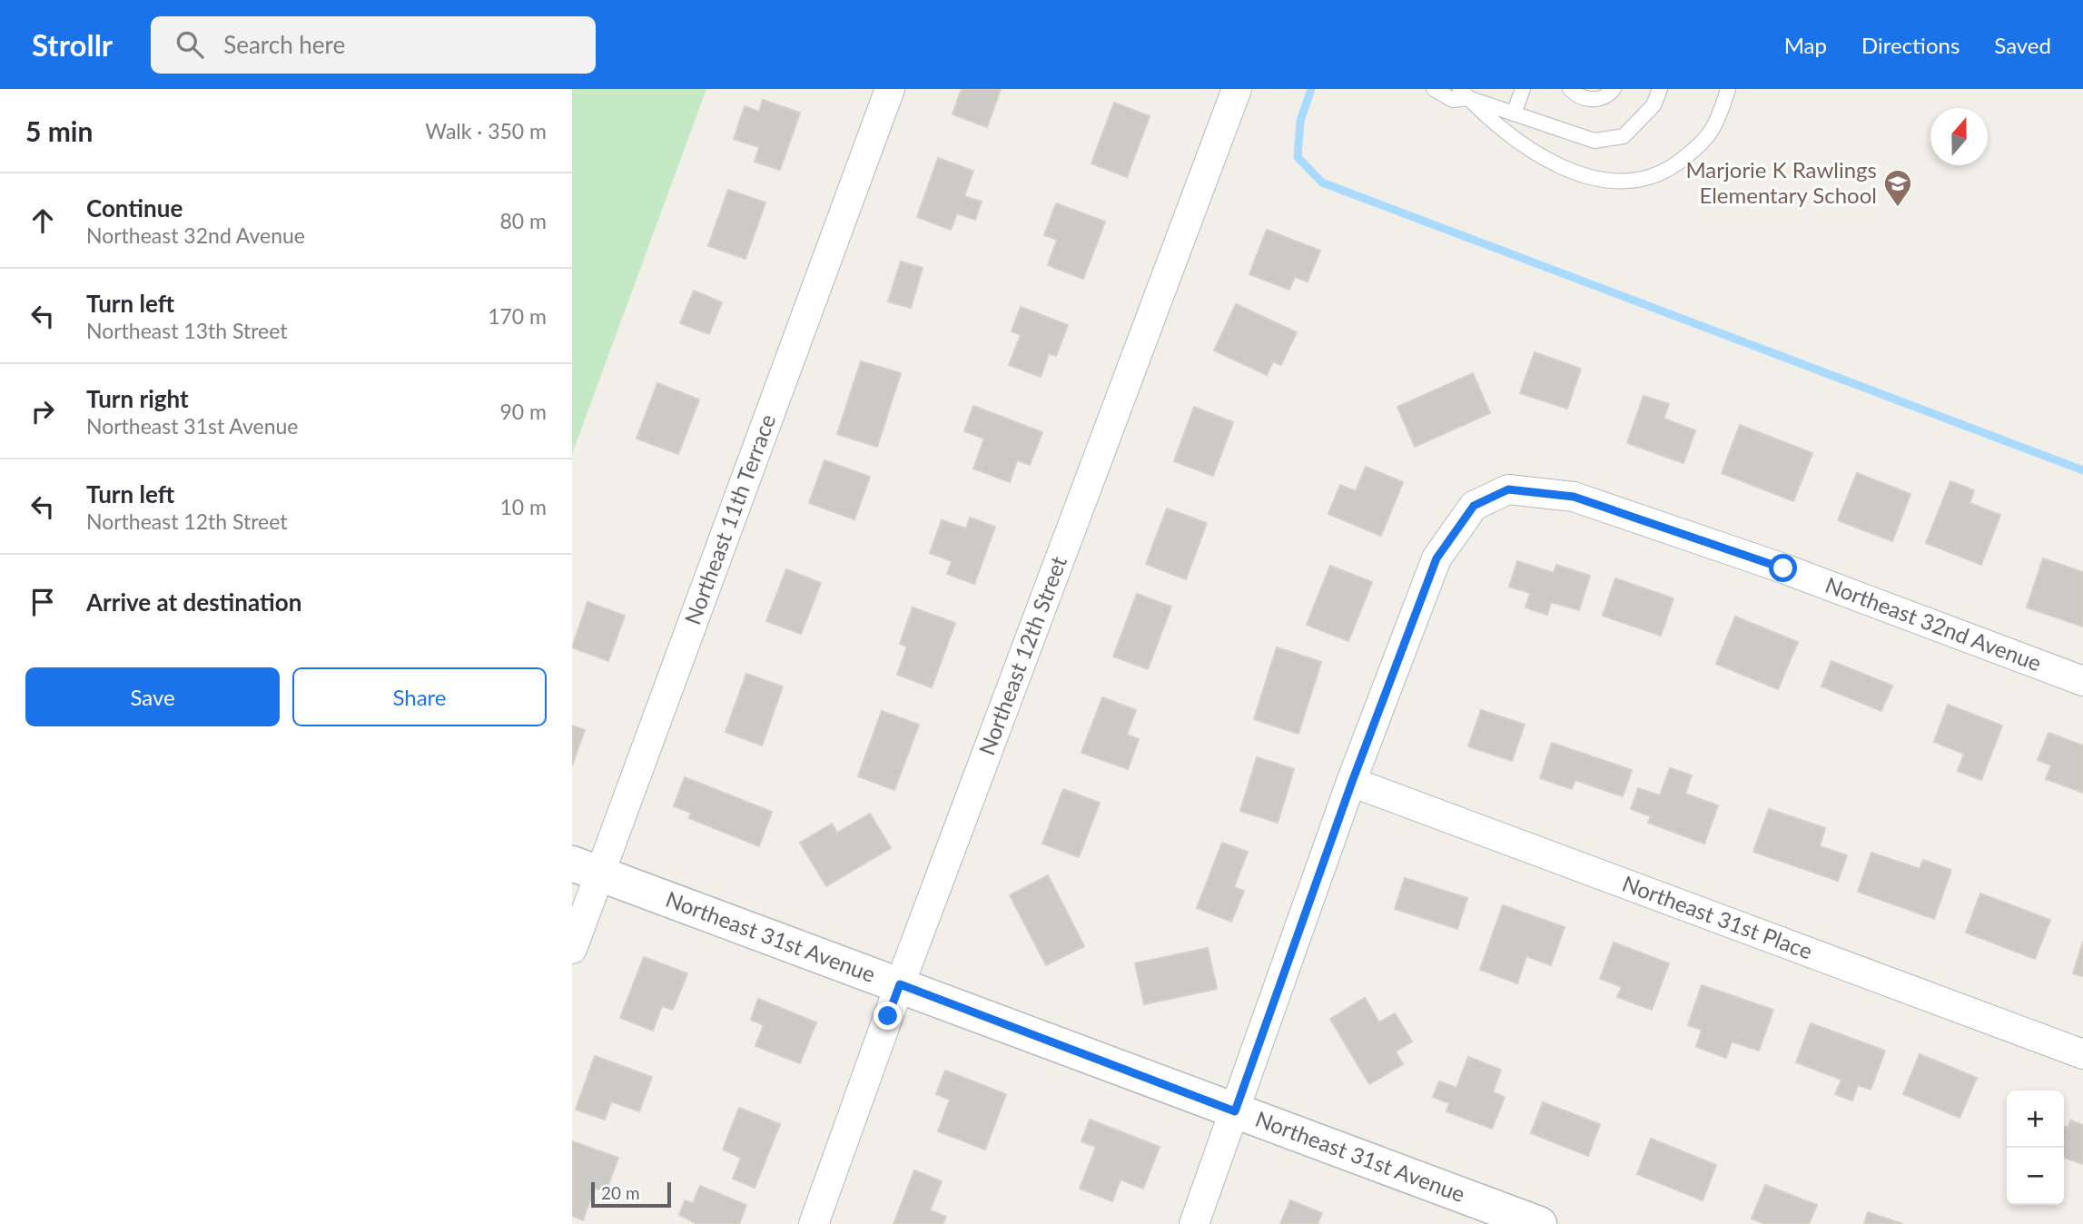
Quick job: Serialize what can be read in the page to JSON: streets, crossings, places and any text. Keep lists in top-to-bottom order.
{
  "streets": {
    "street": [
      "Northeast 11th Terrace",
      "Northeast 32nd Avenue",
      "Northeast 12th Street",
      "Northeast 31st Place",
      "Northeast 31st Avenue"
    ]
  },
  "crossings": [
    ["Northeast 11th Terrace", "Northeast 31st Avenue"],
    ["Northeast 32nd Avenue", "Northeast 31st Place"],
    ["Northeast 12th Street", "Northeast 31st Avenue"]
  ],
  "places": {
    "school or university": ["Marjorie K Rawlings Elementary School"]
  },
  "scale_bar": "20 m",
  "north": "top",
  "page": {
    "header": "Strollr",
    "search": "Search here",
    "nav": ["Map", "Directions", "Saved"],
    "heading": ["5 min", "Walk · 350 m"],
    "list": [
      ["Continue", "Northeast 32nd Avenue", "80 m"],
      ["Turn left", "Northeast 13th Street", "170 m"],
      ["Turn right", "Northeast 31st Avenue", "90 m"],
      ["Turn left", "Northeast 12th Street", "10 m"],
      "Arrive at destination"
    ],
    "buttons": ["Save", "Share"],
    "map_buttons": ["+", "−"],
    "scale": "20 m"
  }
}
